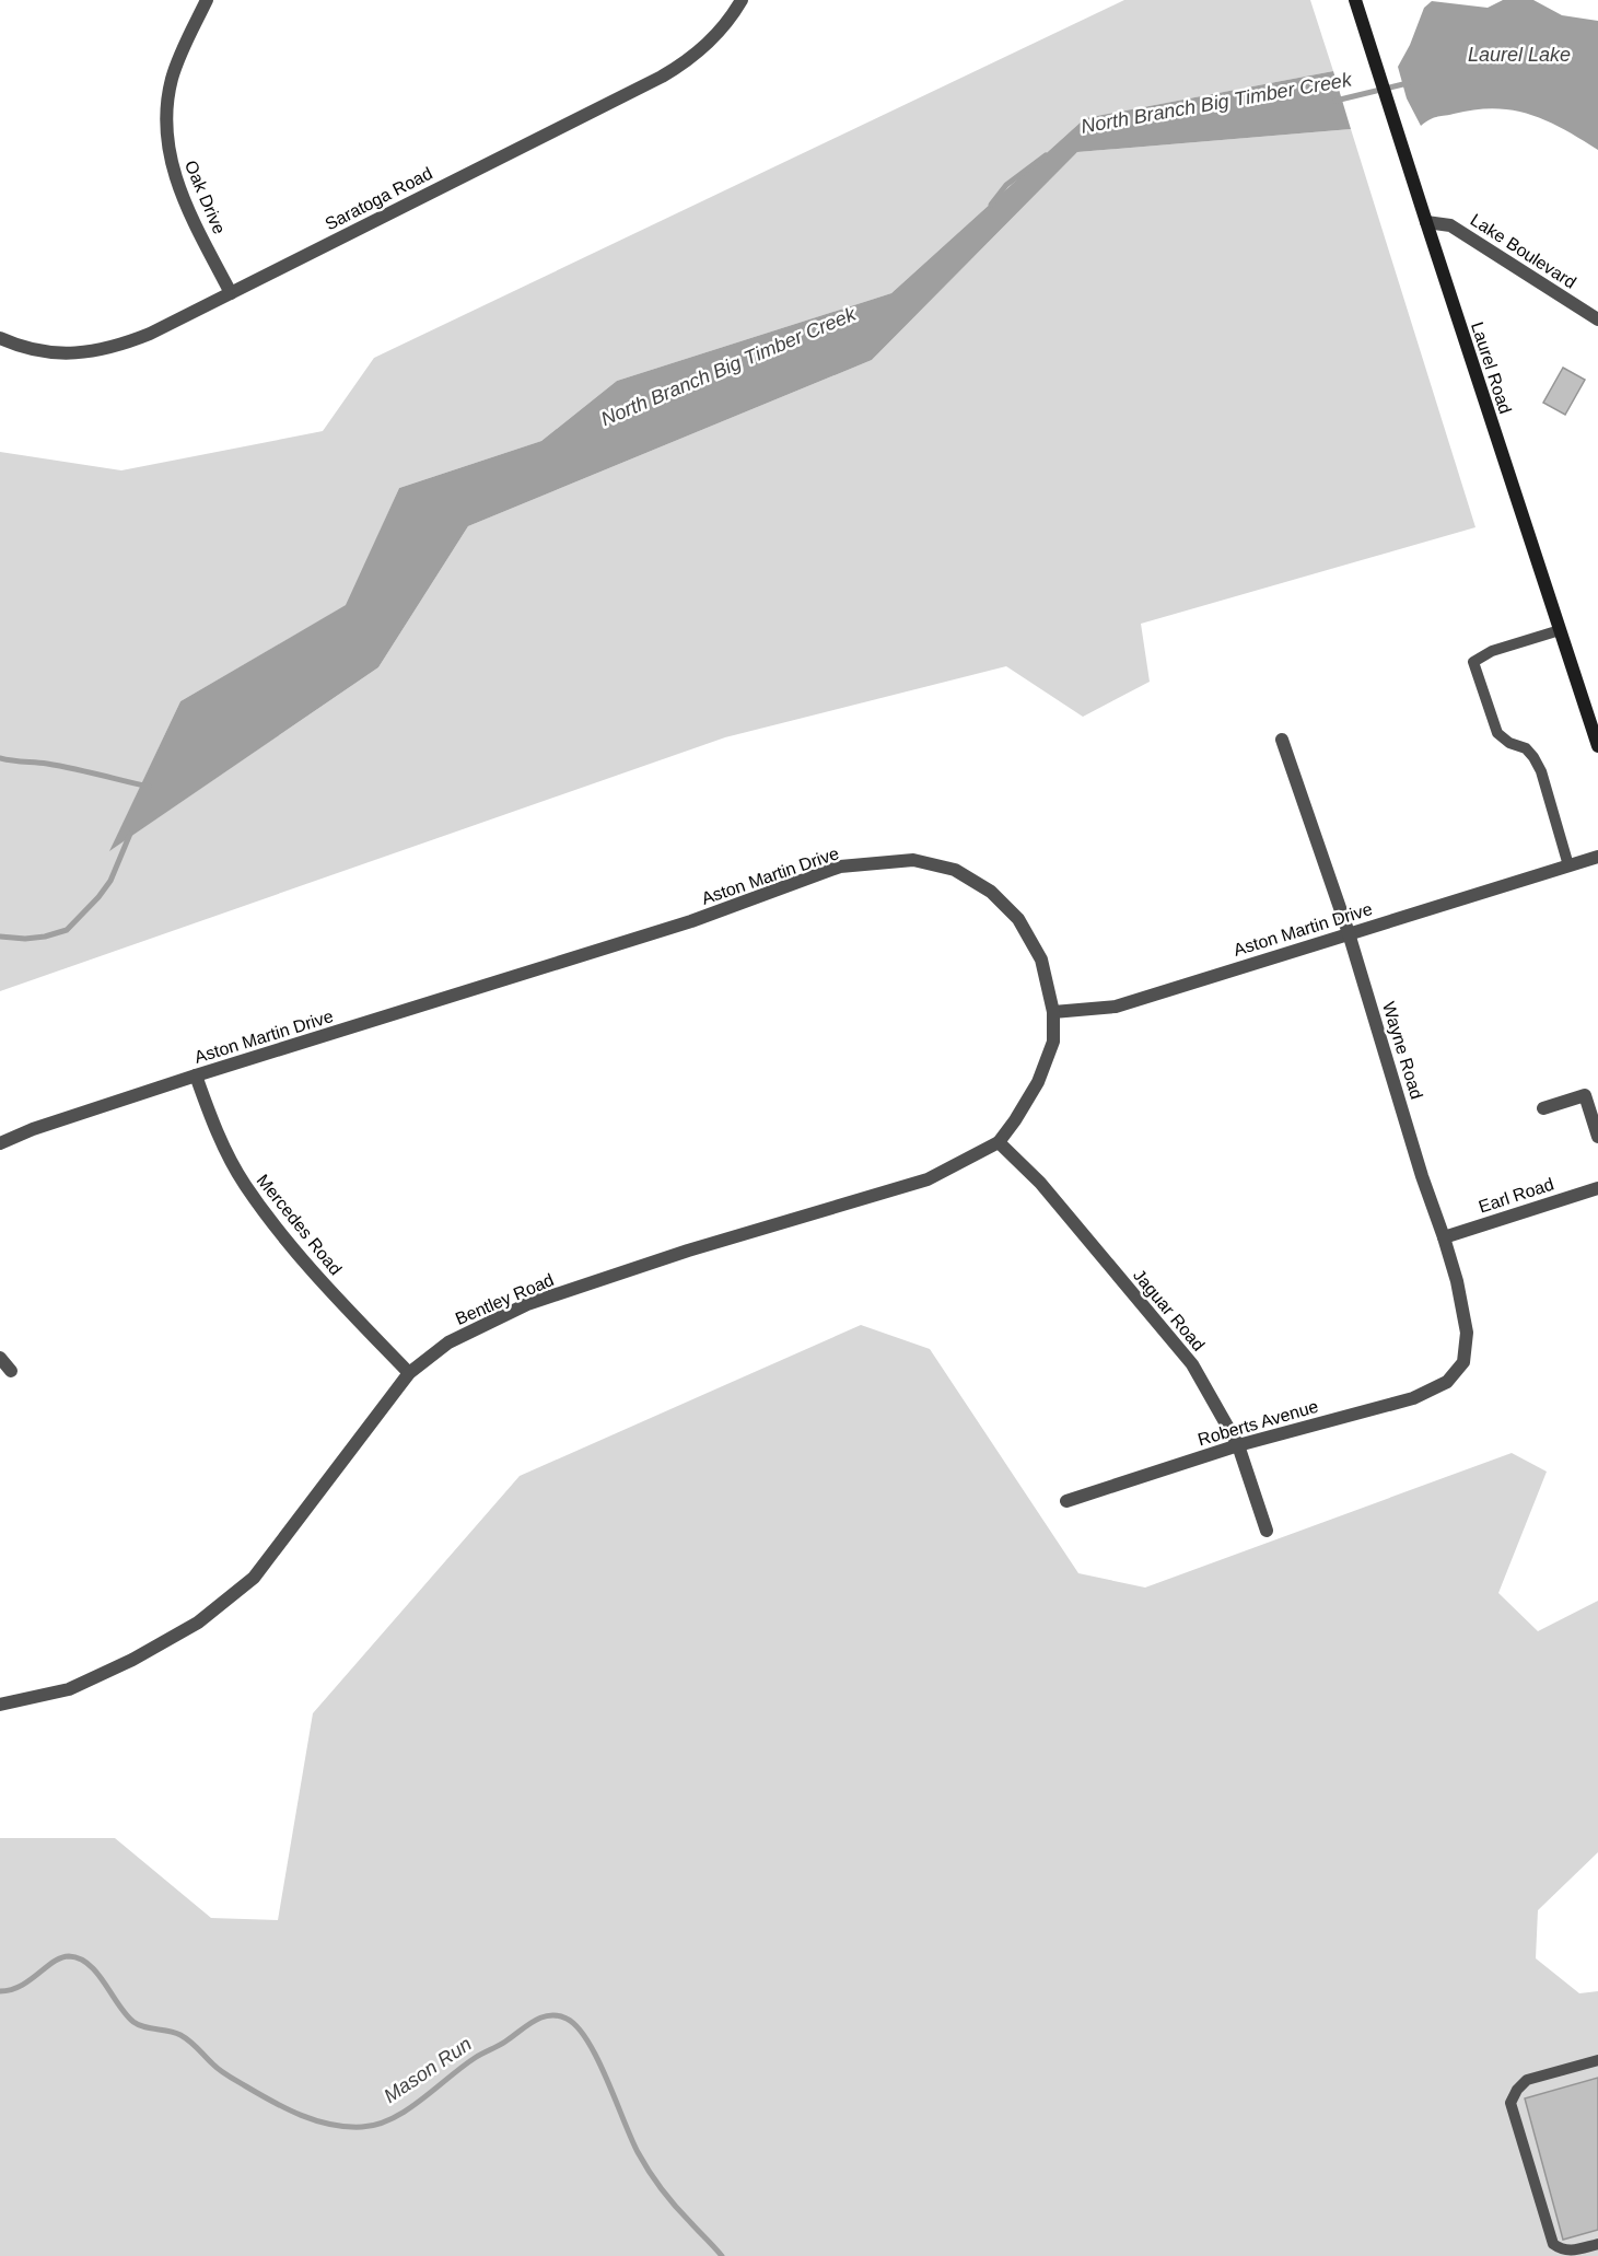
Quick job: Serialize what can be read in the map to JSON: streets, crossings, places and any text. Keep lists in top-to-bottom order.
{
  "streets": {
    "main road": ["Laurel Road"],
    "street": [
      "Oak Drive",
      "Saratoga Road",
      "Lake Boulevard",
      "Aston Martin Drive",
      "Wayne Road",
      "Earl Road",
      "Mercedes Road",
      "Bentley Road",
      "Jaguar Road",
      "Roberts Avenue"
    ]
  },
  "crossings": [
    ["Oak Drive", "Saratoga Road"],
    ["Lake Boulevard", "Laurel Road"],
    ["Aston Martin Drive", "Wayne Road"],
    ["Aston Martin Drive", "Mercedes Road"],
    ["Aston Martin Drive", "Bentley Road"],
    ["Wayne Road", "Earl Road"],
    ["Wayne Road", "Roberts Avenue"],
    ["Mercedes Road", "Bentley Road"],
    ["Bentley Road", "Jaguar Road"],
    ["Jaguar Road", "Roberts Avenue"]
  ],
  "water": ["Laurel Lake", "North Branch Big Timber Creek", "Mason Run"]
}
